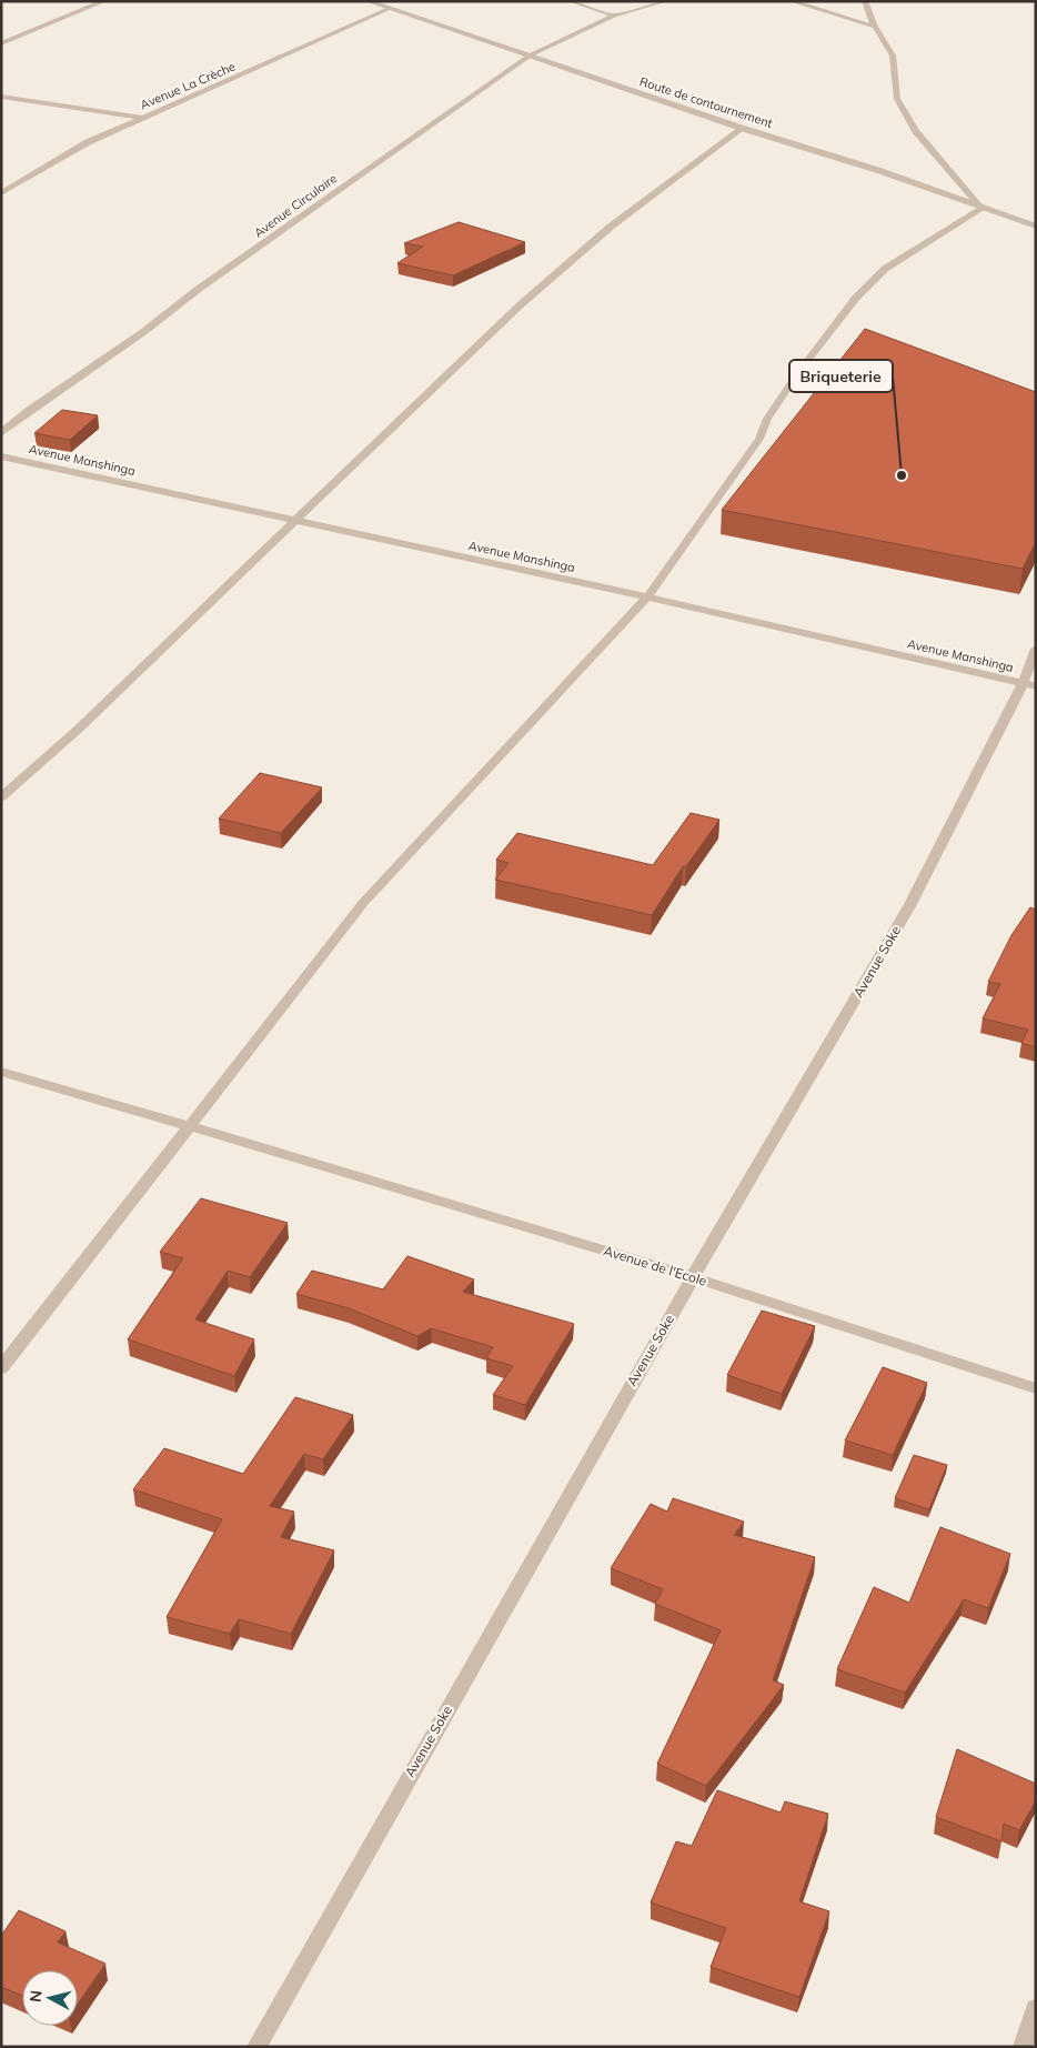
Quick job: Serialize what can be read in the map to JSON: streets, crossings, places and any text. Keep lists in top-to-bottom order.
{
  "streets": {
    "street": [
      "Avenue La Crèche",
      "Route de contournement",
      "Avenue Circulaire",
      "Avenue Manshinga",
      "Avenue Soke",
      "Avenue de l'Ecole"
    ]
  },
  "crossings": [
    ["Avenue La Crèche", "Route de contournement"],
    ["Route de contournement", "Avenue Circulaire"],
    ["Avenue Manshinga", "Avenue Soke"],
    ["Avenue Soke", "Avenue de l'Ecole"]
  ],
  "places": ["Briqueterie"],
  "north": "left"
}
